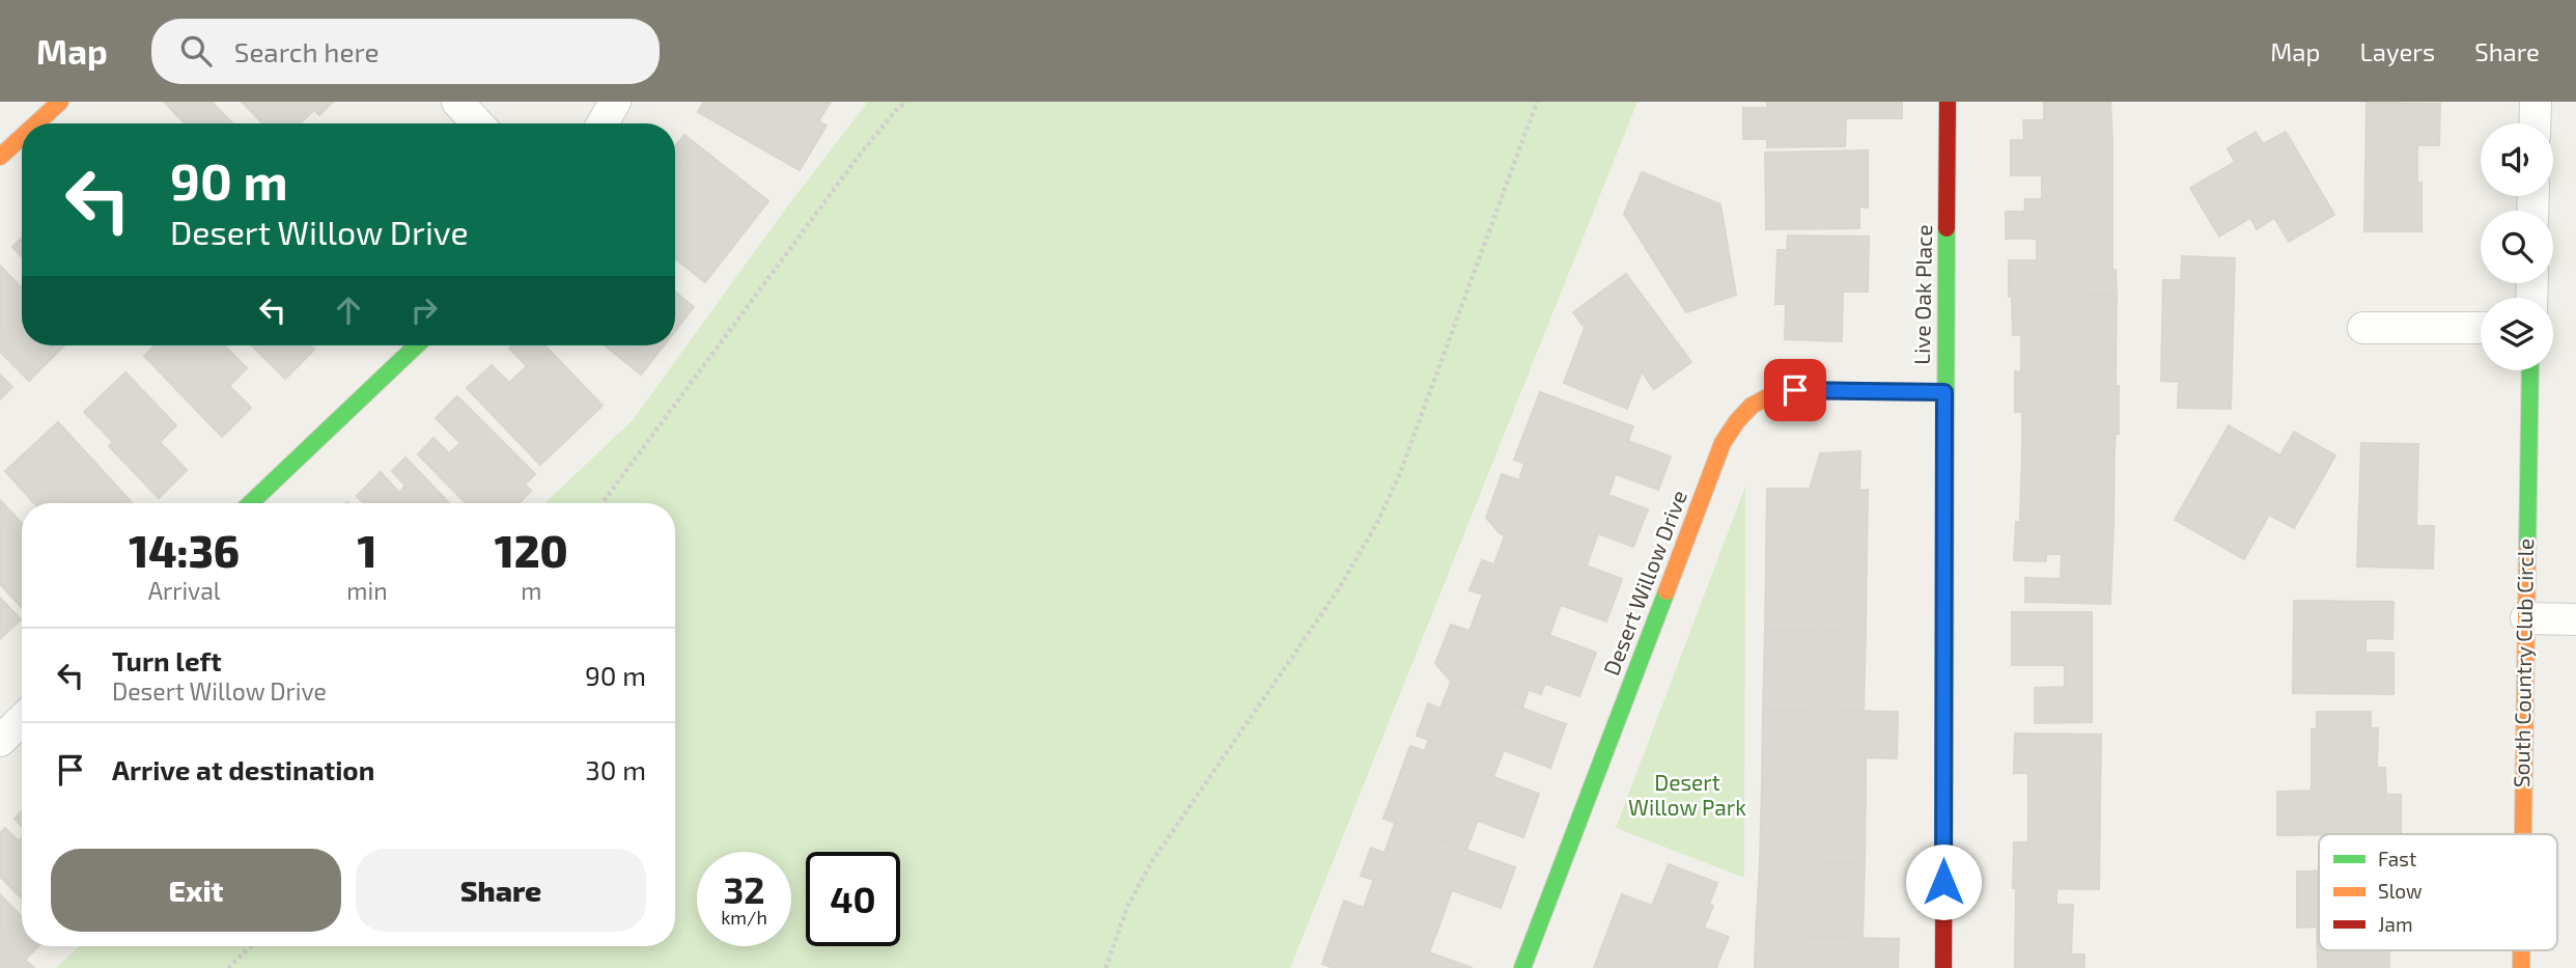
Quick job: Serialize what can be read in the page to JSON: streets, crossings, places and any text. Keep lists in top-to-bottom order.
{
  "streets": {
    "street": ["Live Oak Place", "Desert Willow Drive", "South Country Club Circle"]
  },
  "crossings": [
    ["Live Oak Place", "Desert Willow Drive"]
  ],
  "parks": ["Desert Willow Park"],
  "legend": ["Fast", "Slow", "Jam"],
  "page": {
    "header": "Map",
    "search": "Search here",
    "nav": ["Map", "Layers", "Share"],
    "turn": ["90 m", "Desert Willow Drive"],
    "eta": [
      "14:36",
      "Arrival",
      "1",
      "min",
      "120",
      "m"
    ],
    "list": [
      {
        "name": "Turn left",
        "note": "Desert Willow Drive",
        "value": "90 m"
      },
      {
        "name": "Arrive at destination",
        "value": "30 m"
      }
    ],
    "buttons": ["Exit", "Share"],
    "speed": "32 km/h",
    "limit": "40"
  }
}
